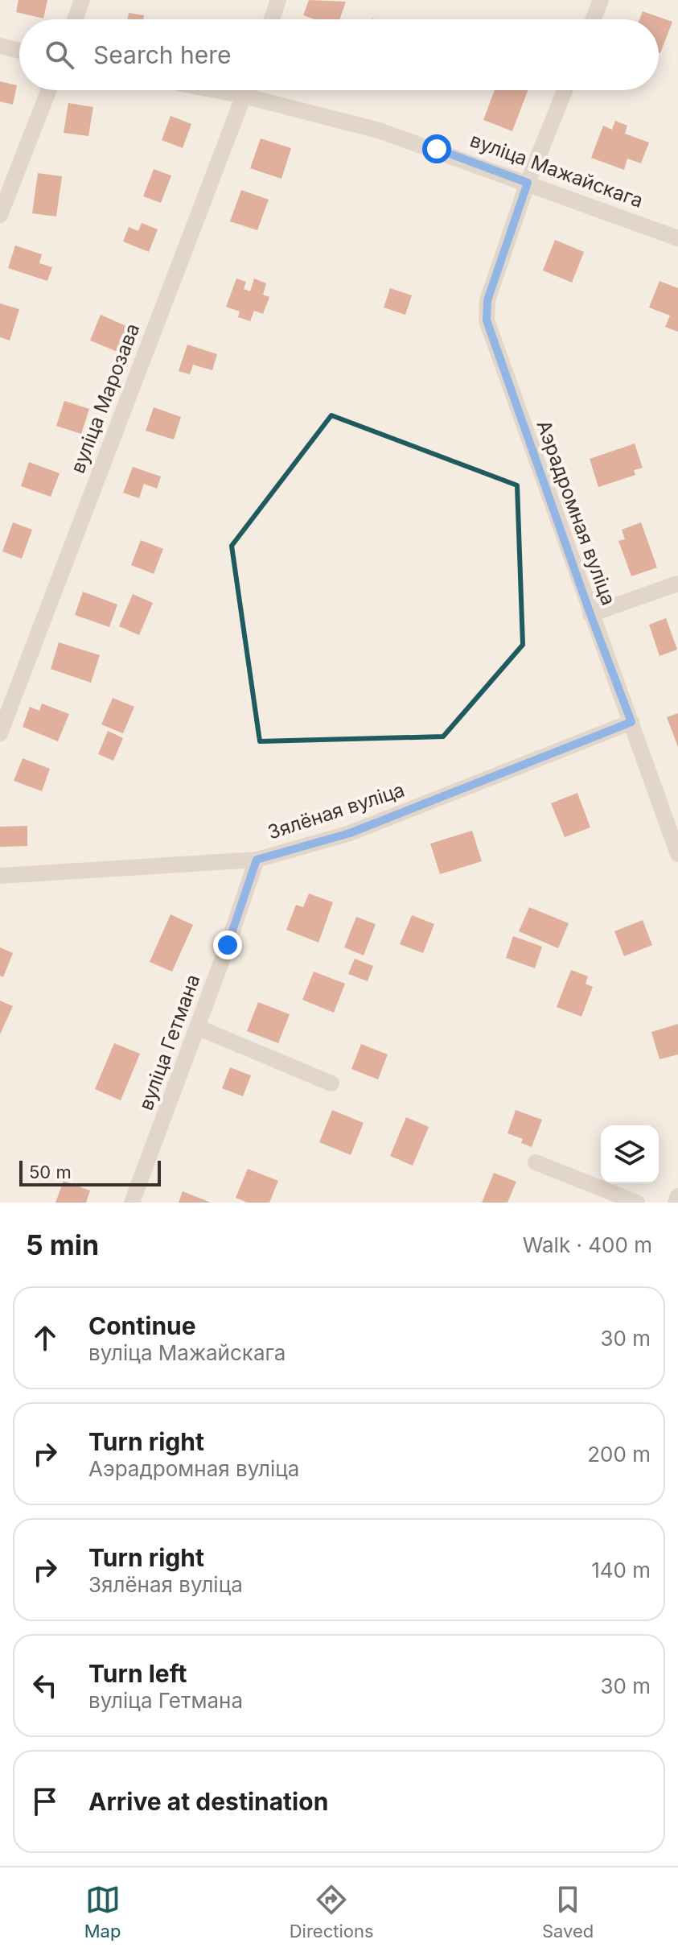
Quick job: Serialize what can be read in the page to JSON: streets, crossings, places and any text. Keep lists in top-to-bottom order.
{
  "streets": {
    "street": [
      "вуліца Мажайскага",
      "вуліца Марозава",
      "Аэрадромная вуліца",
      "Зялёная вуліца",
      "вуліца Гетмана"
    ]
  },
  "crossings": [
    ["вуліца Мажайскага", "вуліца Марозава"],
    ["вуліца Мажайскага", "Аэрадромная вуліца"],
    ["Аэрадромная вуліца", "Зялёная вуліца"],
    ["Зялёная вуліца", "вуліца Гетмана"]
  ],
  "scale_bar": "50 m",
  "page": {
    "search": "Search here",
    "scale": "50 m",
    "heading": ["5 min", "Walk · 400 m"],
    "list": [
      ["Continue", "вуліца Мажайскага", "30 m"],
      ["Turn right", "Аэрадромная вуліца", "200 m"],
      ["Turn right", "Зялёная вуліца", "140 m"],
      ["Turn left", "вуліца Гетмана", "30 m"],
      "Arrive at destination"
    ],
    "nav": ["Map", "Directions", "Saved"]
  }
}
